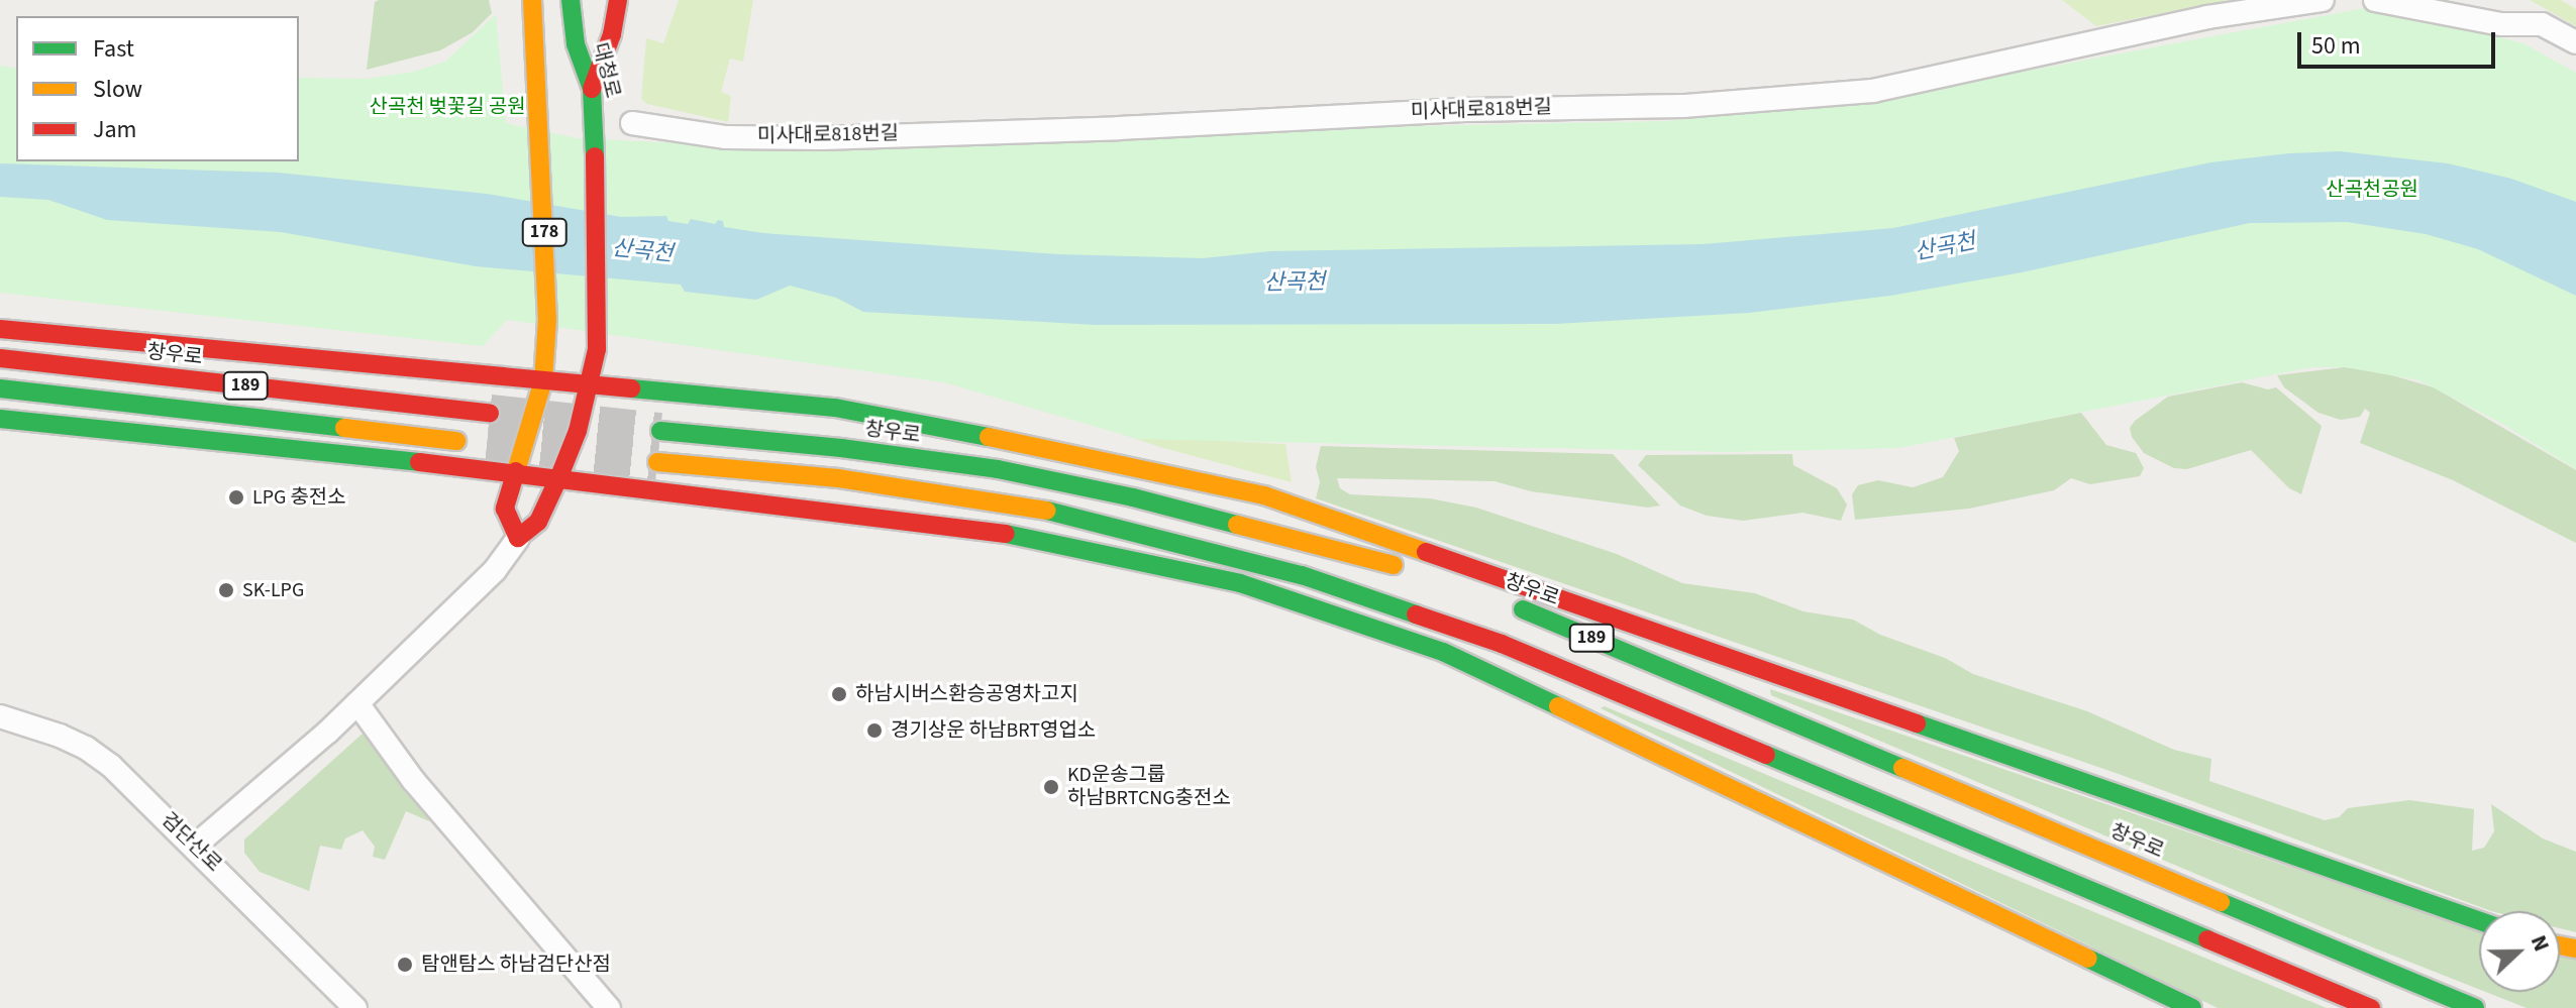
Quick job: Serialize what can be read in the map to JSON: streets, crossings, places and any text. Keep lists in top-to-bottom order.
{
  "streets": {
    "main road": [
      "대청로",
      "178",
      "창우로",
      "189"
    ],
    "street": ["미사대로818번길", "검단산로"]
  },
  "crossings": [
    ["대청로", "178"]
  ],
  "water": ["산곡천"],
  "parks": ["산곡천 벚꽃길 공원", "산곡천공원"],
  "places": [
    "LPG 충전소",
    "SK-LPG",
    "하남시버스환승공영차고지",
    "경기상운 하남BRT영업소",
    "KD운송그룹 하남BRTCNG충전소",
    "탐앤탐스 하남검단산점"
  ],
  "legend": ["Fast", "Slow", "Jam"],
  "scale_bar": "50 m",
  "north": "right"
}
